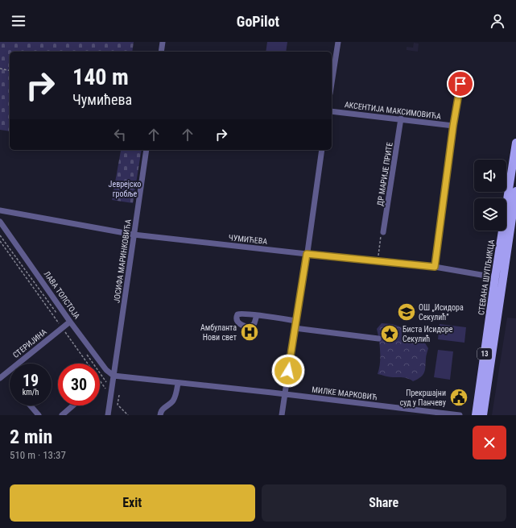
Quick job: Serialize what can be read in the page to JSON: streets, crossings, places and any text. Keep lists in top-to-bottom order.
{
  "streets": {
    "main road": ["СТЕВАНА ШУПЉИКЦА", "13"],
    "street": [
      "АКСЕНТИЈА МАКСИМОВИЋА",
      "ДР МАРИЈЕ ПРИТЕ",
      "ЧУМИЋЕВА",
      "ЈОСИФА МАРИНКОВИЋА",
      "ЛАВА ТОЛСТОЈА",
      "СТЕРИЈИНА",
      "МИЛКЕ МАРКОВИЋ"
    ]
  },
  "crossings": [
    ["АКСЕНТИЈА МАКСИМОВИЋА", "ДР МАРИЈЕ ПРИТЕ"],
    ["ЧУМИЋЕВА", "ЈОСИФА МАРИНКОВИЋА"],
    ["ЧУМИЋЕВА", "СТЕВАНА ШУПЉИКЦА"],
    ["ЈОСИФА МАРИНКОВИЋА", "ЛАВА ТОЛСТОЈА"],
    ["ЈОСИФА МАРИНКОВИЋА", "МИЛКЕ МАРКОВИЋ"],
    ["ЛАВА ТОЛСТОЈА", "СТЕРИЈИНА"],
    ["ЛАВА ТОЛСТОЈА", "МИЛКЕ МАРКОВИЋ"]
  ],
  "parks": ["Јеврејско гробље"],
  "places": {
    "school or university": ["ОШ „Исидора Секулић”"],
    "hospital": ["Амбуланта Нови свет"],
    "place": ["Биста Исидоре Секулић"],
    "public building": ["Прекршајни суд у Панчеву"]
  },
  "page": {
    "header": "GoPilot",
    "turn": ["140 m", "Чумићева"],
    "speed": "19 km/h",
    "limit": "30",
    "heading": ["2 min", "510 m · 13:37"],
    "buttons": ["Exit", "Share"]
  }
}
